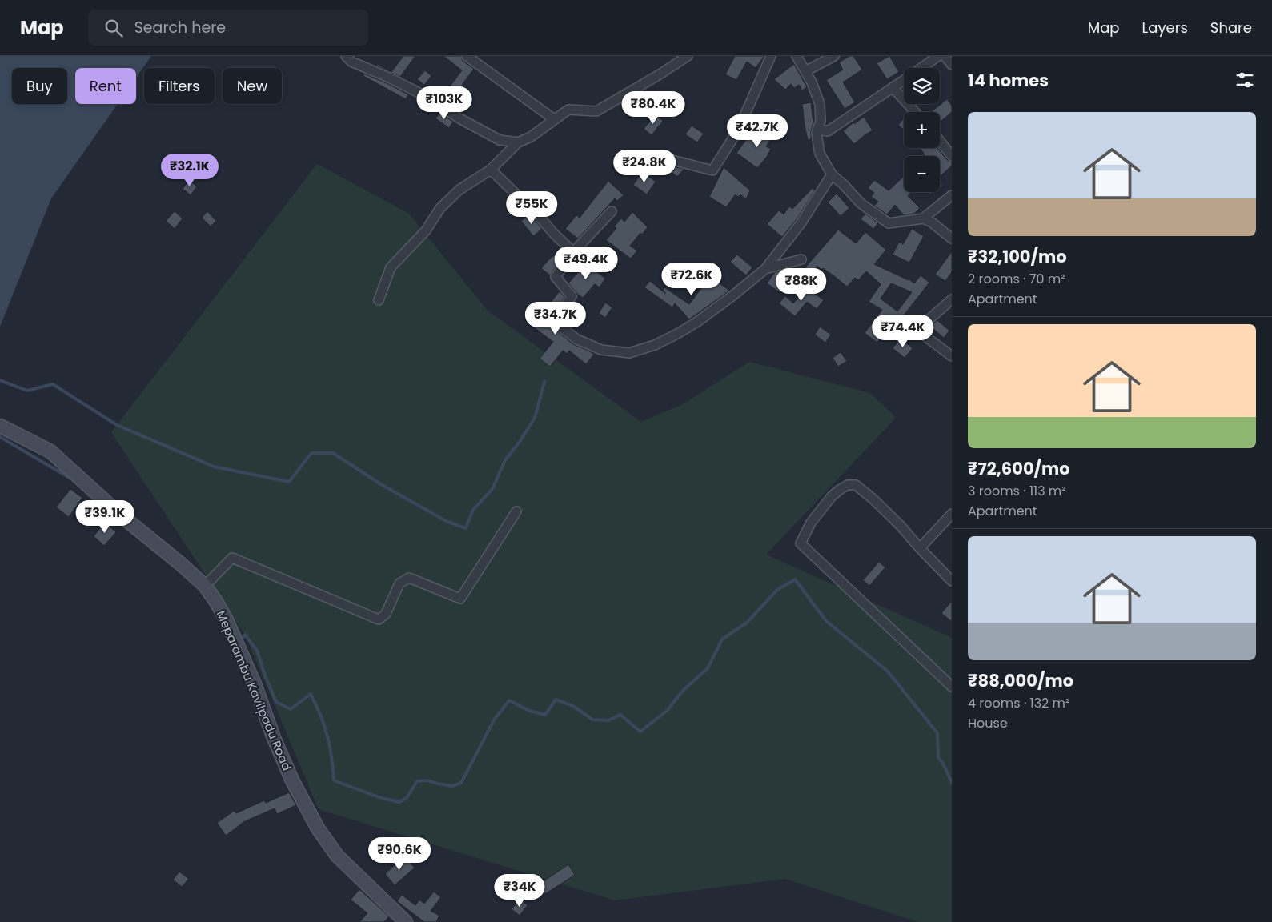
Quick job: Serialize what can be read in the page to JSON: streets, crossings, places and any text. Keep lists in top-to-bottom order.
{
  "streets": {
    "main road": ["Meparambu Kavilpadu Road"]
  },
  "page": {
    "header": "Map",
    "search": "Search here",
    "nav": ["Map", "Layers", "Share"],
    "heading": "14 homes",
    "map_buttons": ["+", "−"],
    "chip": [
      "Buy",
      "Rent",
      "Filters",
      "New"
    ],
    "price": [
      "₹103K",
      "₹80.4K",
      "₹42.7K",
      "₹24.8K",
      "₹32.1K",
      "₹55K",
      "₹49.4K",
      "₹72.6K",
      "₹88K",
      "₹34.7K",
      "₹74.4K",
      "₹39.1K",
      "₹90.6K",
      "₹34K"
    ],
    "list": [
      {
        "name": "₹32,100/mo",
        "note": "2 rooms · 70 m² · Apartment"
      },
      {
        "name": "₹72,600/mo",
        "note": "3 rooms · 113 m² · Apartment"
      },
      {
        "name": "₹88,000/mo",
        "note": "4 rooms · 132 m² · House"
      }
    ]
  }
}
